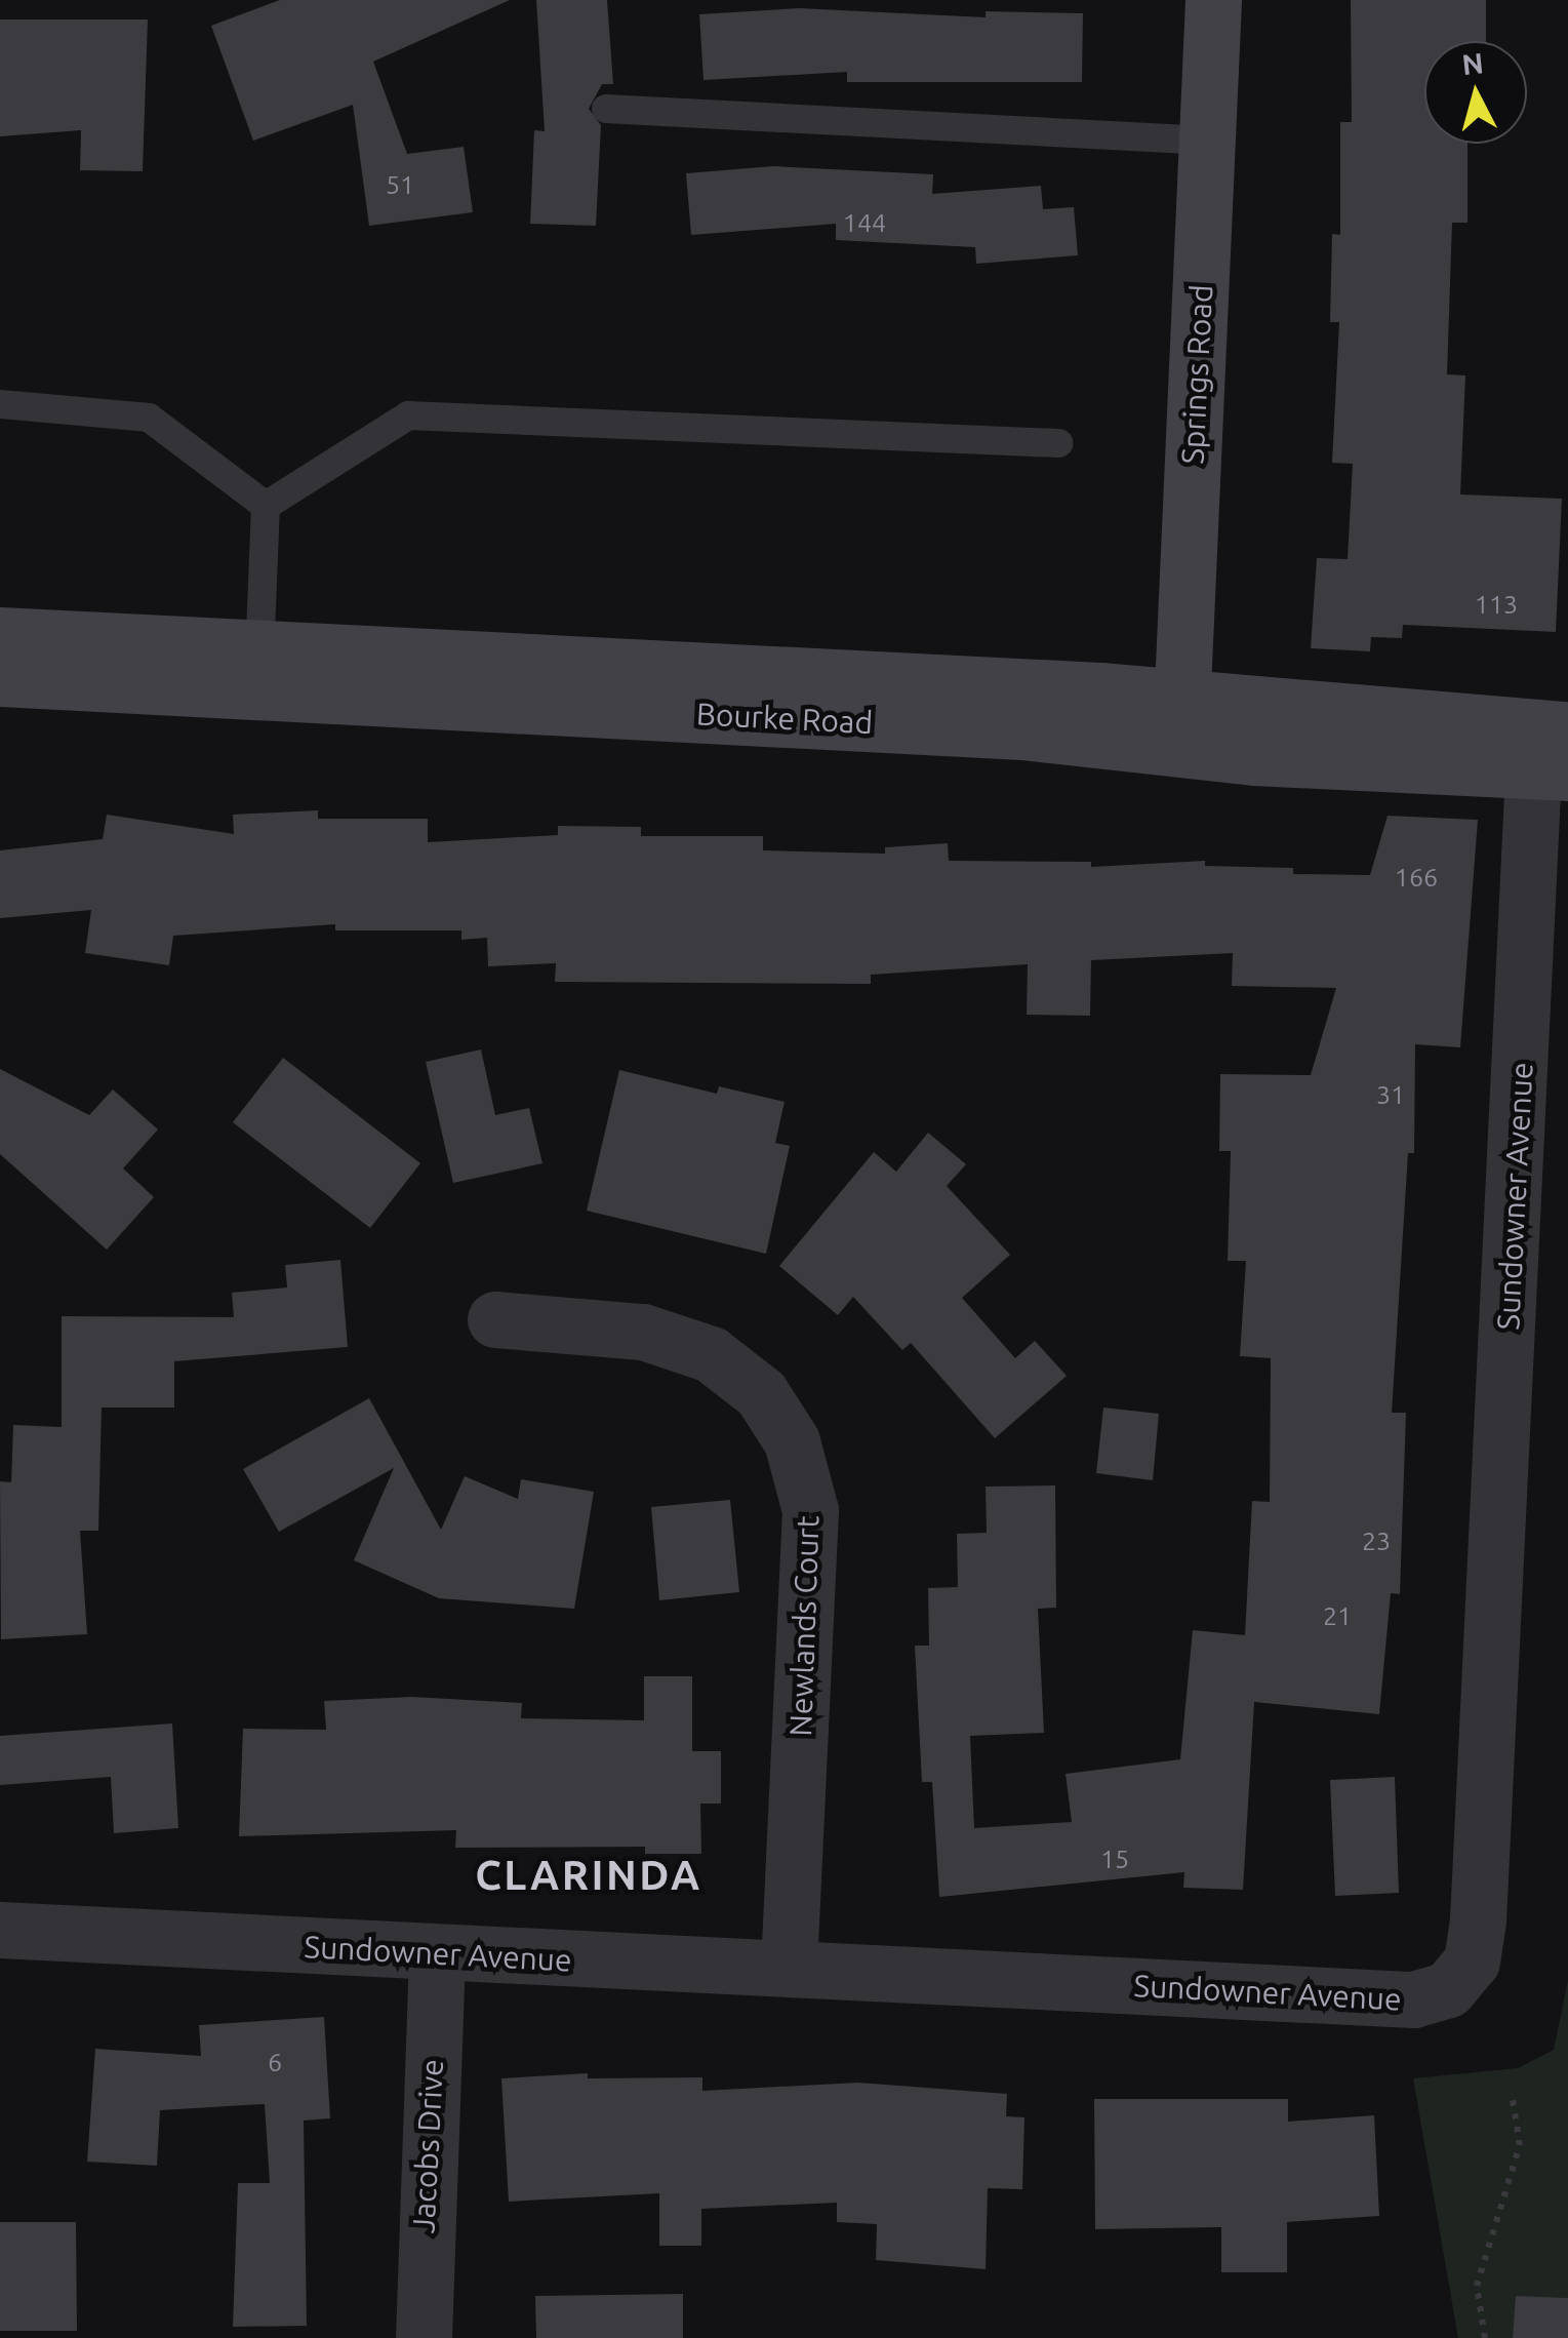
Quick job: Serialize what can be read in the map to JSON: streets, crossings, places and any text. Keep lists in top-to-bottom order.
{
  "streets": {
    "main road": ["Springs Road", "Bourke Road"],
    "street": ["Sundowner Avenue", "Newlands Court", "Jacobs Drive"]
  },
  "crossings": [
    ["Springs Road", "Bourke Road"],
    ["Bourke Road", "Sundowner Avenue"],
    ["Sundowner Avenue", "Newlands Court"],
    ["Sundowner Avenue", "Jacobs Drive"]
  ],
  "districts": ["CLARINDA"],
  "house_numbers": [
    "51",
    "144",
    "113",
    "166",
    "31",
    "23",
    "21",
    "15",
    "6"
  ],
  "north": "top"
}
